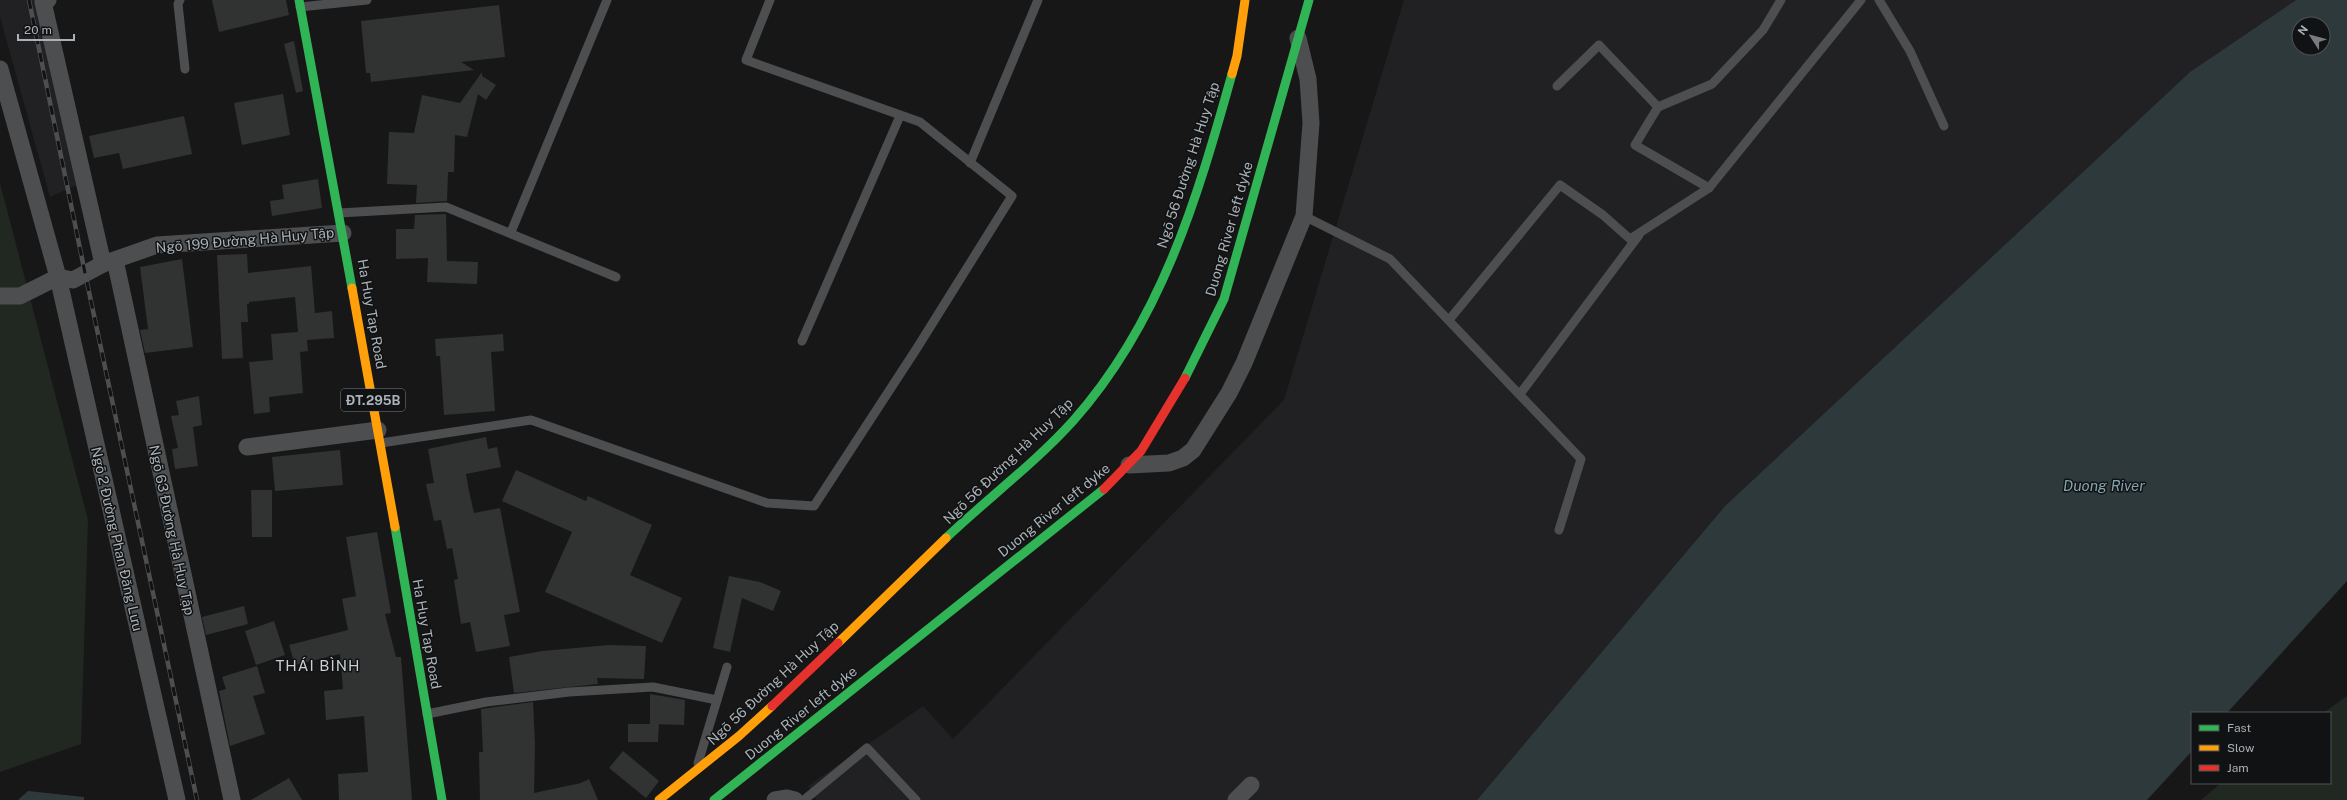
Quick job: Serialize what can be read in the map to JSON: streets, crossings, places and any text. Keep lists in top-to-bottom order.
{
  "streets": {
    "main road": [
      "Ngõ 56 Đường Hà Huy Tập",
      "Duong River left dyke",
      "Ha Huy Tap Road",
      "ĐT.295B"
    ],
    "street": ["Ngõ 199 Đường Hà Huy Tập", "Ngõ 63 Đường Hà Huy Tập", "Ngõ 2 Đường Phan Đăng Lưu"]
  },
  "crossings": [
    ["Ngõ 199 Đường Hà Huy Tập", "Ha Huy Tap Road"],
    ["Ngõ 199 Đường Hà Huy Tập", "Ngõ 63 Đường Hà Huy Tập"],
    ["Ngõ 199 Đường Hà Huy Tập", "Ngõ 2 Đường Phan Đăng Lưu"]
  ],
  "districts": ["THÁI BÌNH"],
  "water": ["Duong River"],
  "legend": ["Fast", "Slow", "Jam"],
  "scale_bar": "20 m",
  "north": "top left"
}
